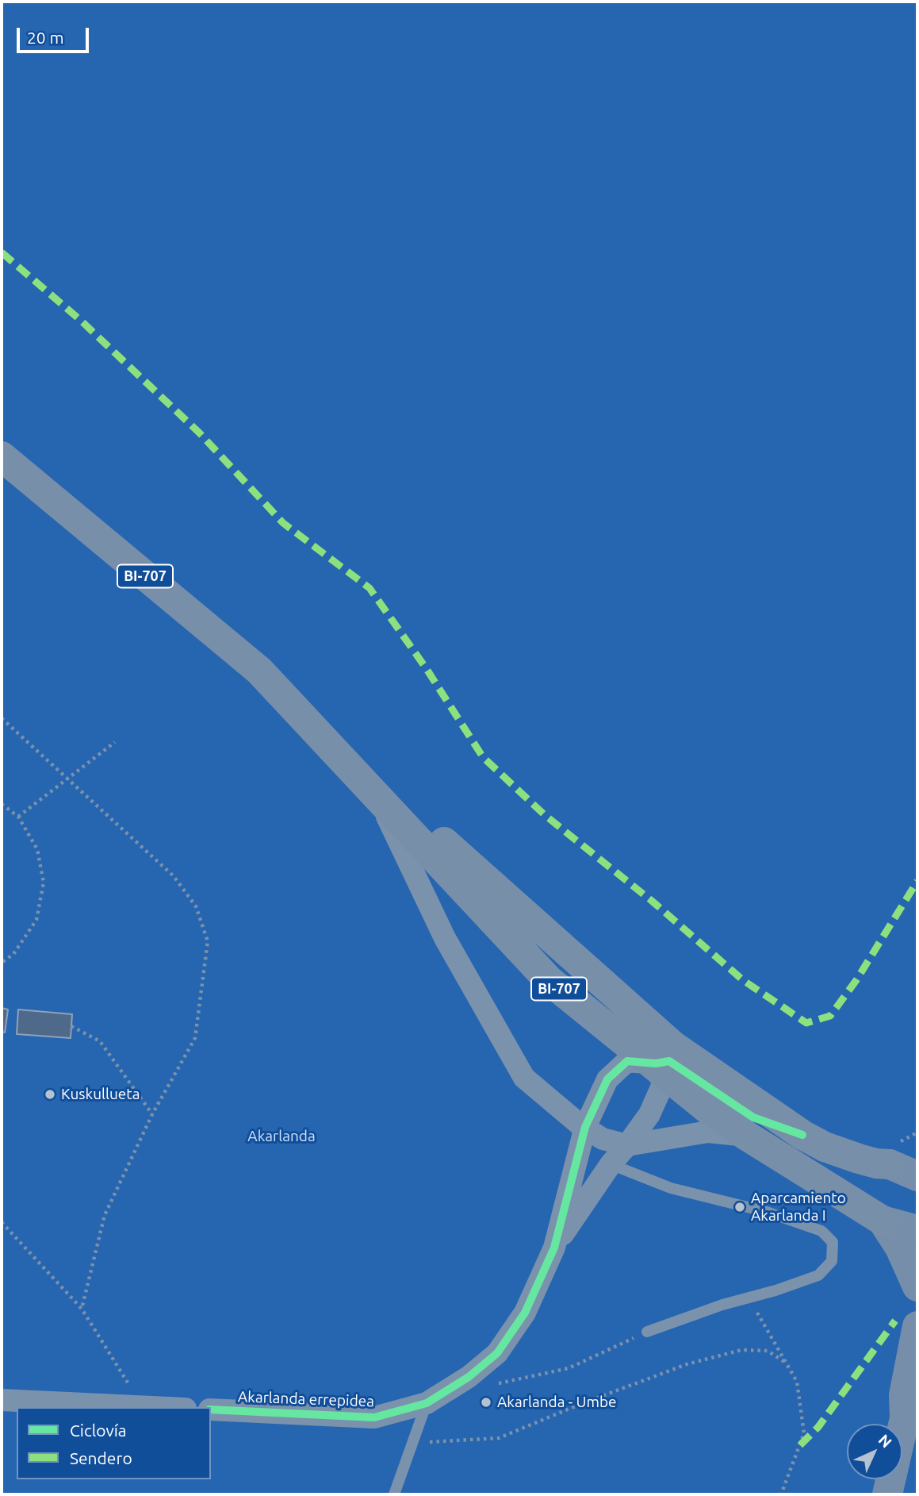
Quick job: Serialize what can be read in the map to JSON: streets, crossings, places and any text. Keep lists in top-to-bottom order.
{
  "streets": {
    "main road": ["BI-707"],
    "street": ["Akarlanda errepidea"]
  },
  "parks": ["Akarlanda"],
  "places": ["Kuskullueta", "Aparcamiento Akarlanda I", "Akarlanda - Umbe"],
  "legend": ["Ciclovía", "Sendero"],
  "scale_bar": "20 m",
  "north": "top right"
}
